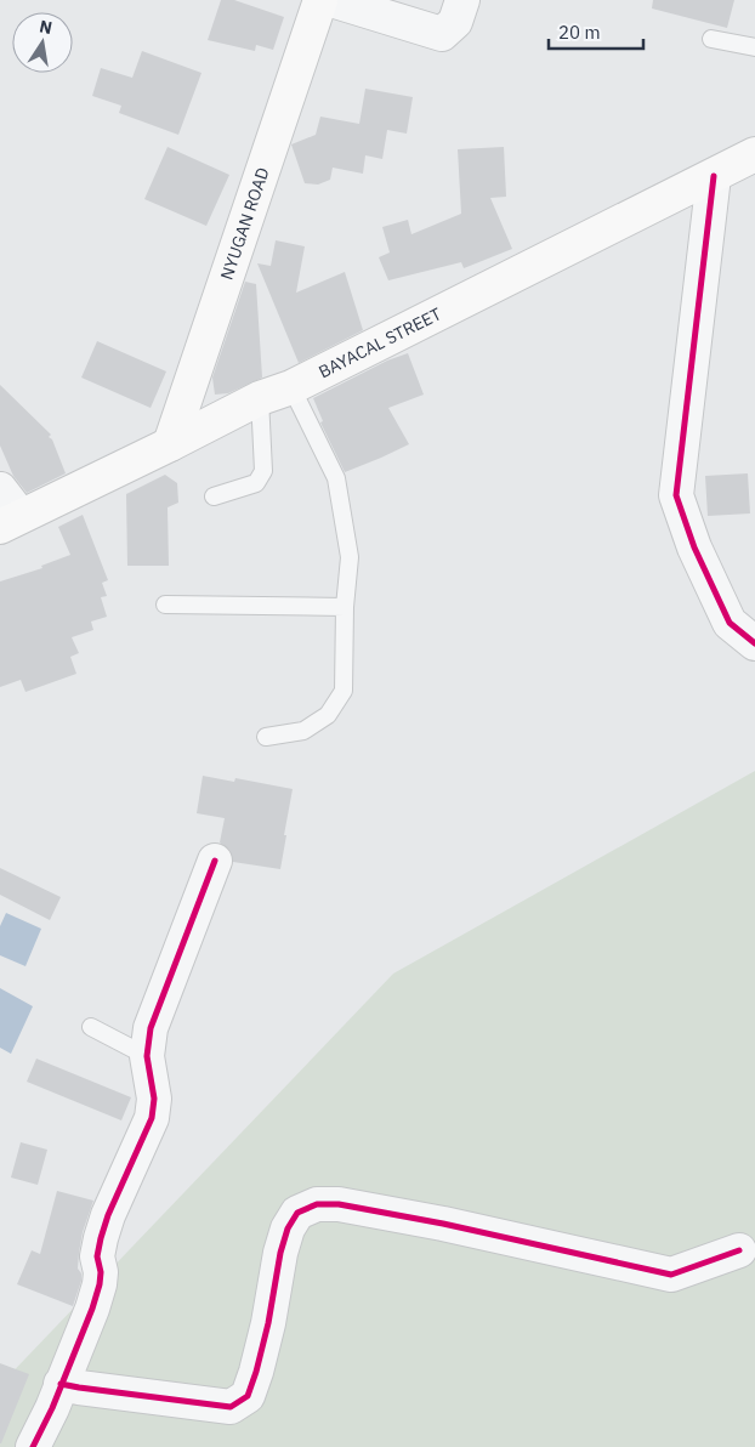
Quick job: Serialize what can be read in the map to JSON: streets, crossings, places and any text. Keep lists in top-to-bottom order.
{
  "streets": {
    "main road": ["NYUGAN ROAD", "BAYACAL STREET"]
  },
  "crossings": [
    ["NYUGAN ROAD", "BAYACAL STREET"]
  ],
  "scale_bar": "20 m",
  "north": "top"
}
